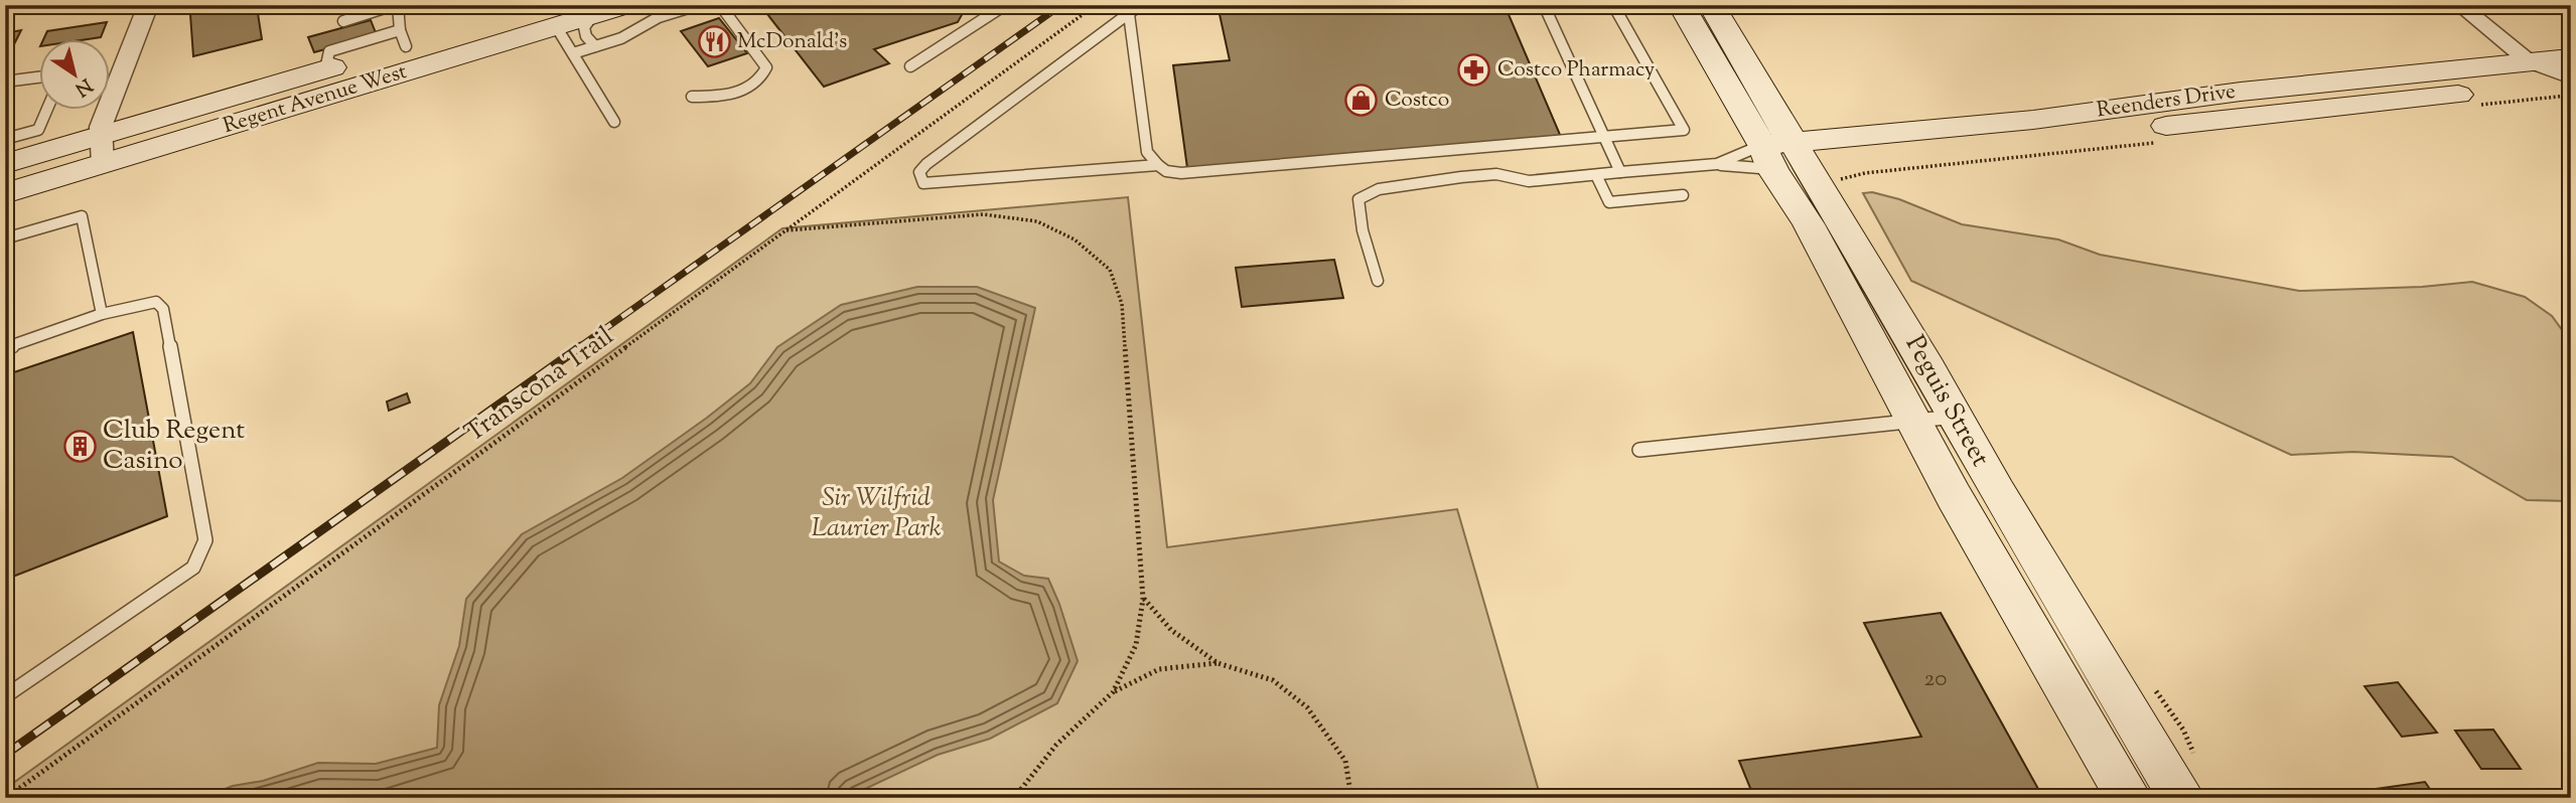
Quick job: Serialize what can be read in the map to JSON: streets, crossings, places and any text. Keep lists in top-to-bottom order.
{
  "streets": {
    "street": ["Regent Avenue West", "Reenders Drive", "Peguis Street"],
    "path": ["Transcona Trail"]
  },
  "crossings": [
    ["Reenders Drive", "Peguis Street"]
  ],
  "parks": ["Sir Wilfrid Laurier Park"],
  "places": {
    "restaurant": ["McDonald's"],
    "pharmacy": ["Costco Pharmacy"],
    "shop": ["Costco"],
    "building": ["Club Regent Casino"]
  },
  "house_numbers": ["20"],
  "north": "bottom right"
}
